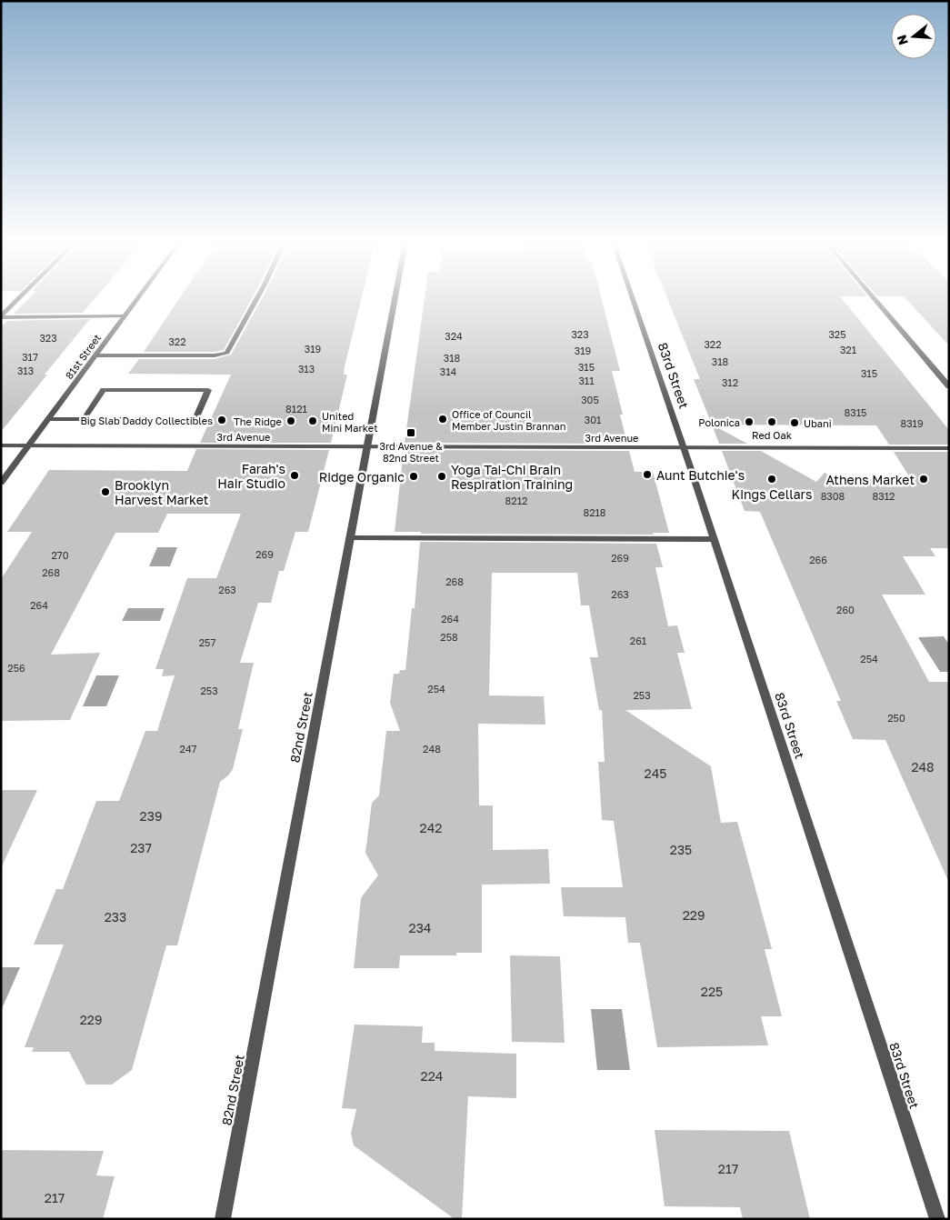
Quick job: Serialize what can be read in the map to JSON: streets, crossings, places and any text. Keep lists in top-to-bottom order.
{
  "streets": {
    "street": [
      "81st Street",
      "83rd Street",
      "3rd Avenue",
      "82nd Street"
    ]
  },
  "crossings": [
    ["81st Street", "3rd Avenue"],
    ["83rd Street", "3rd Avenue"],
    ["3rd Avenue", "82nd Street"]
  ],
  "places": {
    "other": [
      "Office of Council Member Justin Brannan",
      "Big Slab Daddy Collectibles",
      "The Ridge",
      "United Mini Market",
      "Polonica",
      "Red Oak",
      "Ubani",
      "Aunt Butchie's",
      "Farah's Hair Studio",
      "Ridge Organic",
      "Yoga Tai-Chi Brain Respiration Training",
      "Kings Cellars",
      "Athens Market",
      "Brooklyn Harvest Market"
    ],
    "transit": ["3rd Avenue & 82nd Street"]
  },
  "house_numbers": [
    "323",
    "325",
    "324",
    "323",
    "322",
    "322",
    "319",
    "321",
    "319",
    "317",
    "318",
    "318",
    "315",
    "313",
    "313",
    "314",
    "315",
    "311",
    "312",
    "305",
    "8121",
    "8315",
    "301",
    "8319",
    "8308",
    "8312",
    "8212",
    "8218",
    "269",
    "270",
    "269",
    "266",
    "268",
    "268",
    "263",
    "263",
    "264",
    "260",
    "264",
    "258",
    "261",
    "257",
    "254",
    "256",
    "254",
    "253",
    "253",
    "250",
    "247",
    "248",
    "248",
    "245",
    "239",
    "242",
    "237",
    "235",
    "229",
    "233",
    "234",
    "225",
    "229",
    "224",
    "217",
    "217"
  ],
  "north": "left"
}
